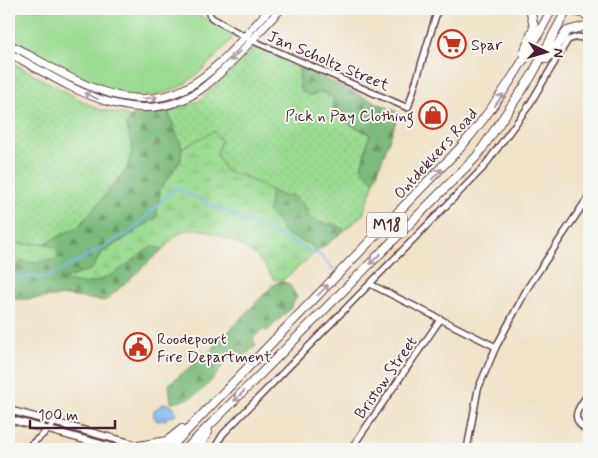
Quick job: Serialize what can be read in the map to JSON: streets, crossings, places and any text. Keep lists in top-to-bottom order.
{
  "streets": {
    "main road": ["Ontdekkers Road", "M18"],
    "street": ["Jan Scholtz Street", "Bristow Street"]
  },
  "places": {
    "supermarket": ["Spar"],
    "shop": ["Pick n Pay Clothing"],
    "public building": ["Roodepoort Fire Department"]
  },
  "scale_bar": "100 m",
  "north": "right"
}
